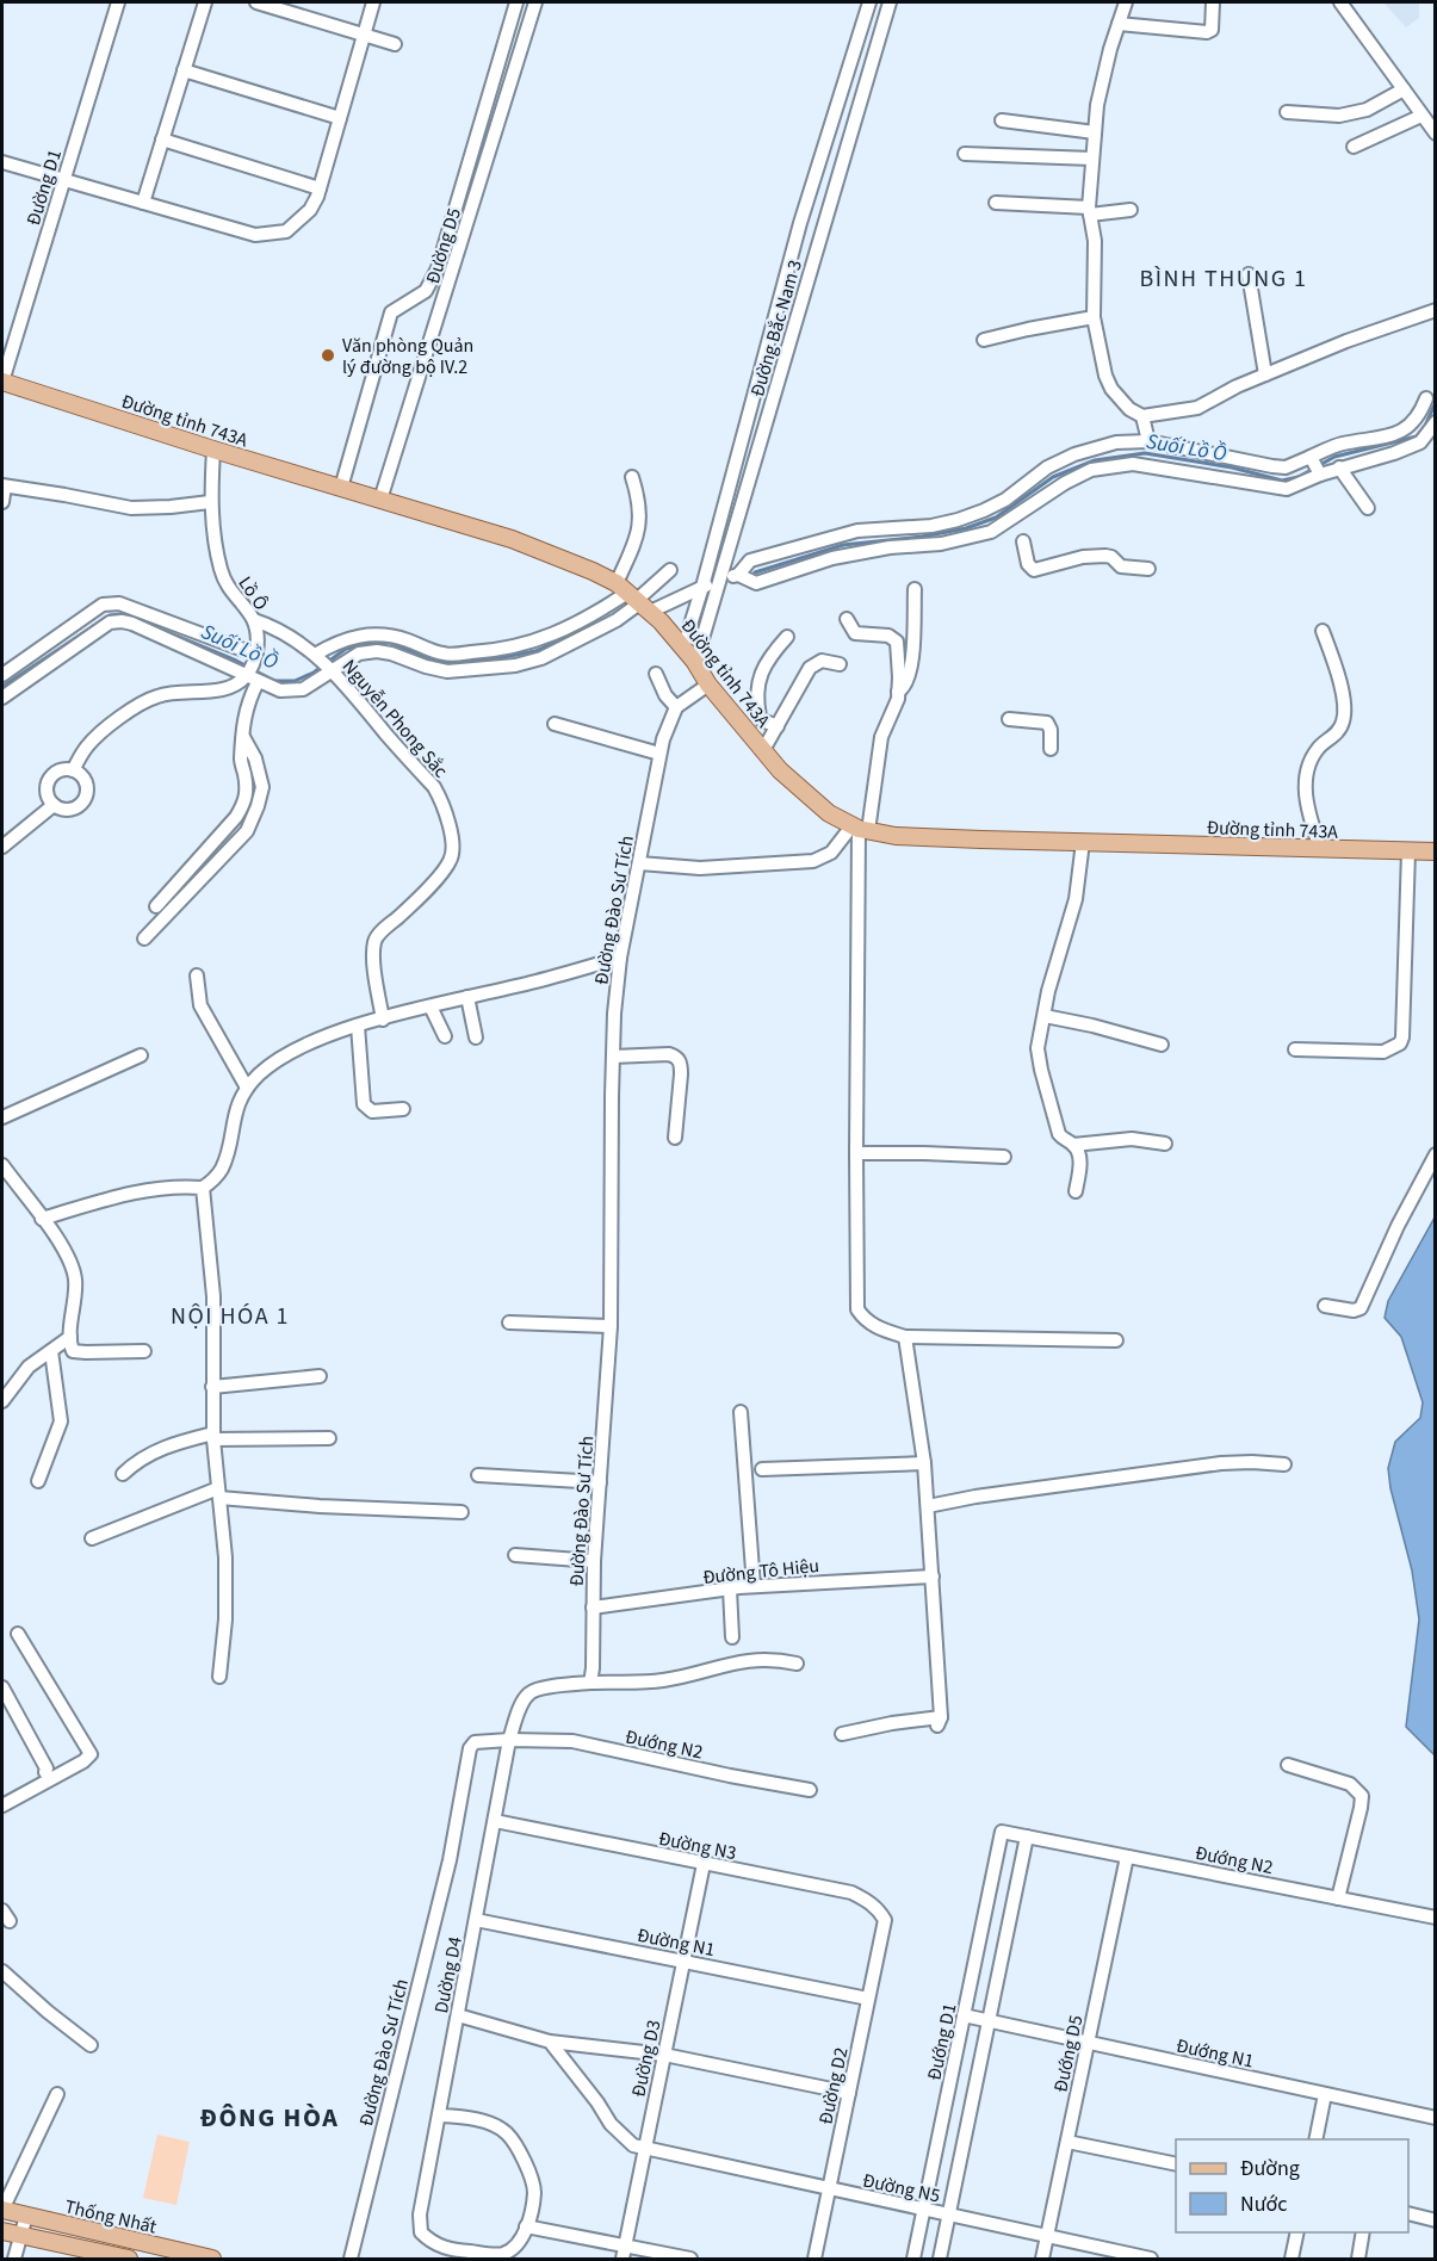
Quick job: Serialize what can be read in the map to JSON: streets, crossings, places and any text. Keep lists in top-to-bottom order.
{
  "streets": {
    "main road": ["Đường tỉnh 743A", "Thống Nhất"],
    "street": [
      "Đường D1",
      "Đường D5",
      "Đường Bắc Nam 3",
      "Lồ Ô",
      "Nguyễn Phong Sắc",
      "Đường Đào Sư Tích",
      "Đường Tô Hiệu",
      "Đướng N2",
      "Đường N3",
      "Đường N1",
      "Dường D4",
      "Đướng D1",
      "Đướng N1",
      "Đướng D5",
      "Đường D3",
      "Đường D2",
      "Đường N5"
    ]
  },
  "crossings": [
    ["Đường D1", "Đường tỉnh 743A"],
    ["Đường D5", "Đường tỉnh 743A"],
    ["Đường Bắc Nam 3", "Đường tỉnh 743A"],
    ["Đường tỉnh 743A", "Lồ Ô"],
    ["Lồ Ô", "Nguyễn Phong Sắc"],
    ["Đường Đào Sư Tích", "Đường Tô Hiệu"],
    ["Đường Đào Sư Tích", "Đướng N2"],
    ["Đường Đào Sư Tích", "Dường D4"],
    ["Đướng N2", "Dường D4"],
    ["Đướng N2", "Đướng D1"],
    ["Đướng N2", "Đướng D5"],
    ["Đường N3", "Dường D4"],
    ["Đường N3", "Đường D3"],
    ["Đường N3", "Đường D2"],
    ["Đường N1", "Dường D4"],
    ["Đường N1", "Đường D3"],
    ["Đường N1", "Đường D2"],
    ["Đướng D1", "Đường N5"],
    ["Đướng N1", "Đướng D5"],
    ["Đướng D5", "Đường N5"],
    ["Đường D3", "Đường N5"],
    ["Đường D2", "Đường N5"]
  ],
  "districts": ["BÌNH THUNG 1", "NỘI HÓA 1", "ĐÔNG HÒA"],
  "water": ["Suối Lồ Ồ"],
  "places": ["Văn phòng Quản lý đường bộ IV.2"],
  "legend": ["Đường", "Nước"]
}
